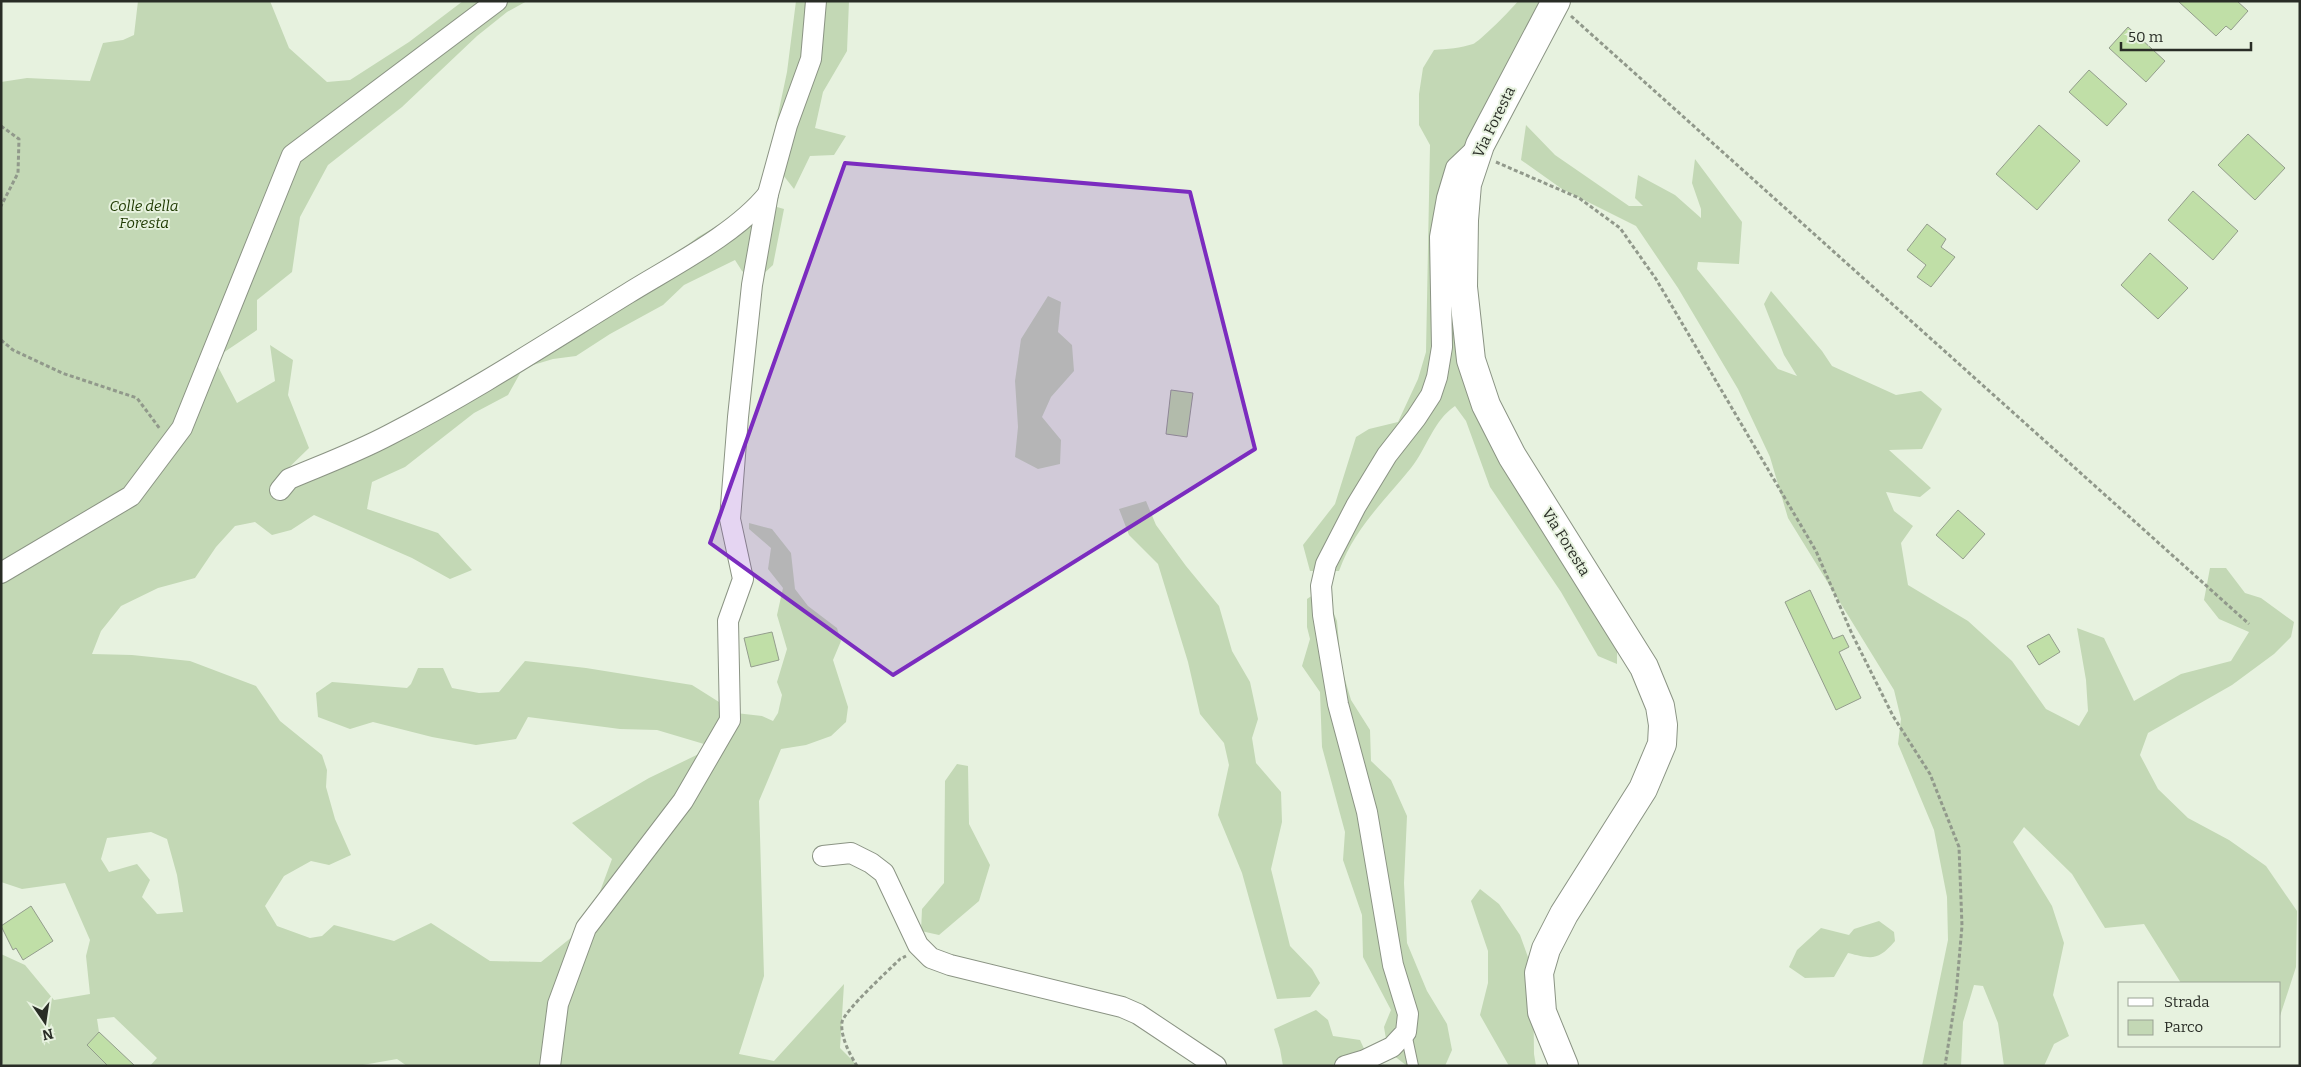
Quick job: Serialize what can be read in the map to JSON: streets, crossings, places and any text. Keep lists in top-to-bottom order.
{
  "streets": {
    "main road": ["Via Foresta"]
  },
  "parks": ["Colle della Foresta"],
  "legend": ["Strada", "Parco"],
  "scale_bar": "50 m",
  "north": "bottom"
}
